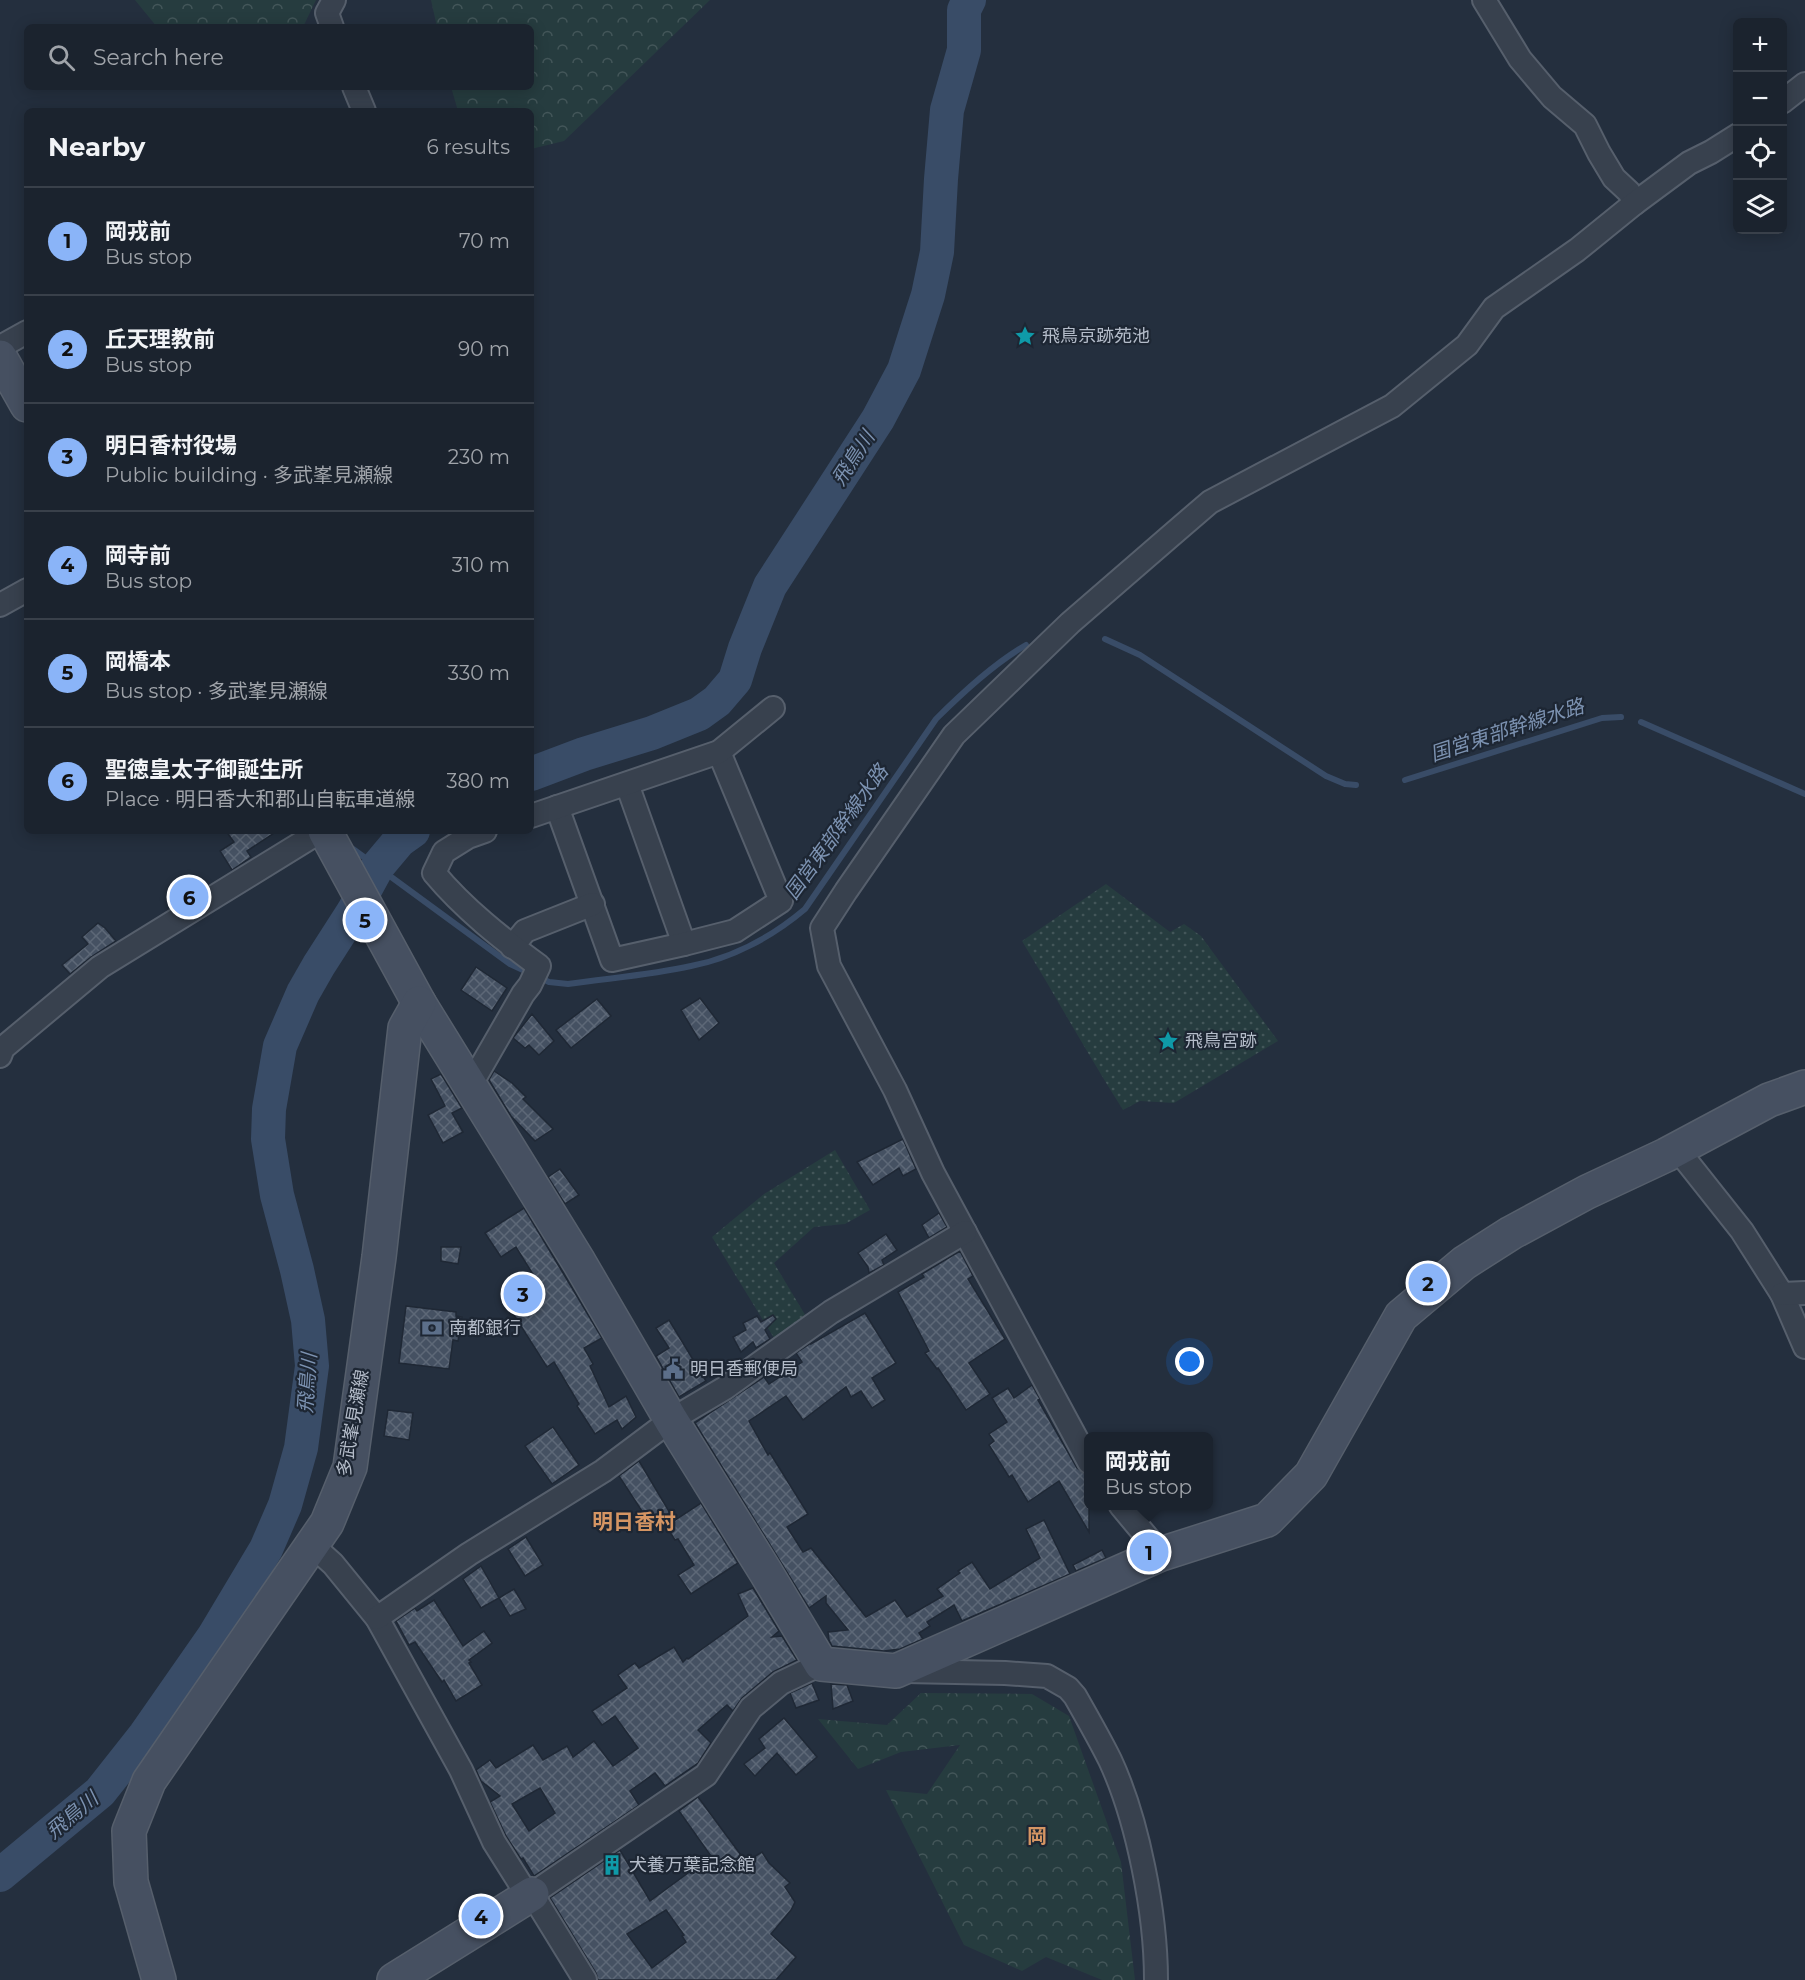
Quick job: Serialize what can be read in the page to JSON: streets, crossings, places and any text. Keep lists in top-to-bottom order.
{
  "streets": {
    "street": ["多武峯見瀬線"]
  },
  "districts": ["明日香村", "岡"],
  "water": ["飛鳥川", "国営東部幹線水路"],
  "places": {
    "place": ["飛鳥京跡苑池", "飛鳥宮跡"],
    "bank": ["南都銀行"],
    "public building": ["明日香郵便局"],
    "building": ["犬養万葉記念館"]
  },
  "page": {
    "map_buttons": ["+", "−"],
    "search": "Search here",
    "heading": ["Nearby", "6 results"],
    "list": [
      {
        "mark": "1",
        "name": "岡戎前",
        "note": "Bus stop",
        "value": "70 m"
      },
      {
        "mark": "2",
        "name": "丘天理教前",
        "note": "Bus stop",
        "value": "90 m"
      },
      {
        "mark": "3",
        "name": "明日香村役場",
        "note": "Public building · 多武峯見瀬線",
        "value": "230 m"
      },
      {
        "mark": "4",
        "name": "岡寺前",
        "note": "Bus stop",
        "value": "310 m"
      },
      {
        "mark": "5",
        "name": "岡橋本",
        "note": "Bus stop · 多武峯見瀬線",
        "value": "330 m"
      },
      {
        "mark": "6",
        "name": "聖徳皇太子御誕生所",
        "note": "Place · 明日香大和郡山自転車道線",
        "value": "380 m"
      }
    ],
    "pins": [
      "6",
      "5",
      "2",
      "3",
      "1",
      "4"
    ],
    "popup": ["岡戎前", "Bus stop"]
  }
}
